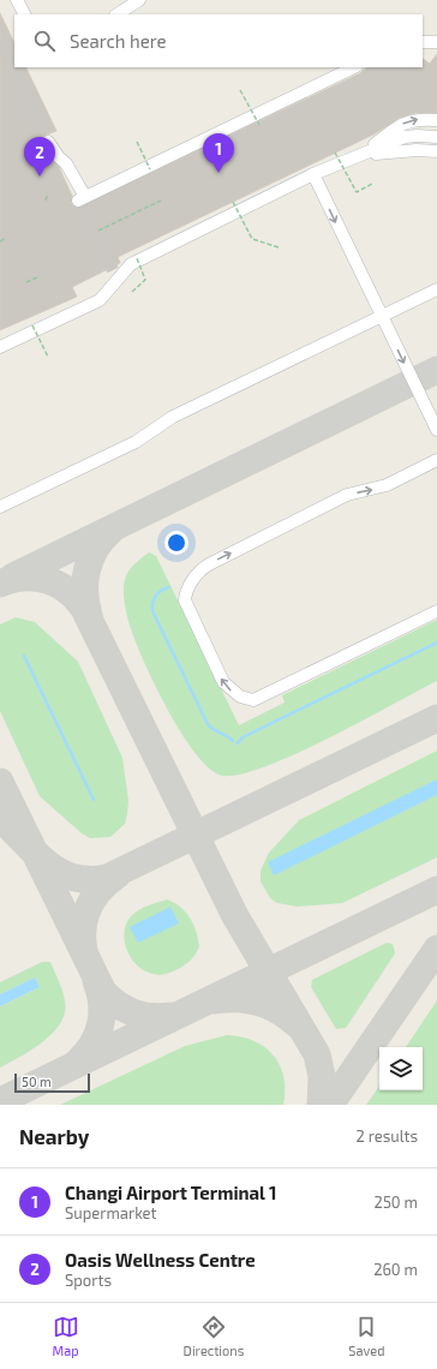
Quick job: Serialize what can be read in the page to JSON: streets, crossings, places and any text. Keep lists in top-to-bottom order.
{
  "scale_bar": "50 m",
  "page": {
    "search": "Search here",
    "pins": ["1", "2"],
    "scale": "50 m",
    "heading": ["Nearby", "2 results"],
    "list": [
      {
        "mark": "1",
        "name": "Changi Airport Terminal 1",
        "note": "Supermarket",
        "value": "250 m"
      },
      {
        "mark": "2",
        "name": "Oasis Wellness Centre",
        "note": "Sports",
        "value": "260 m"
      }
    ],
    "nav": ["Map", "Directions", "Saved"]
  }
}
